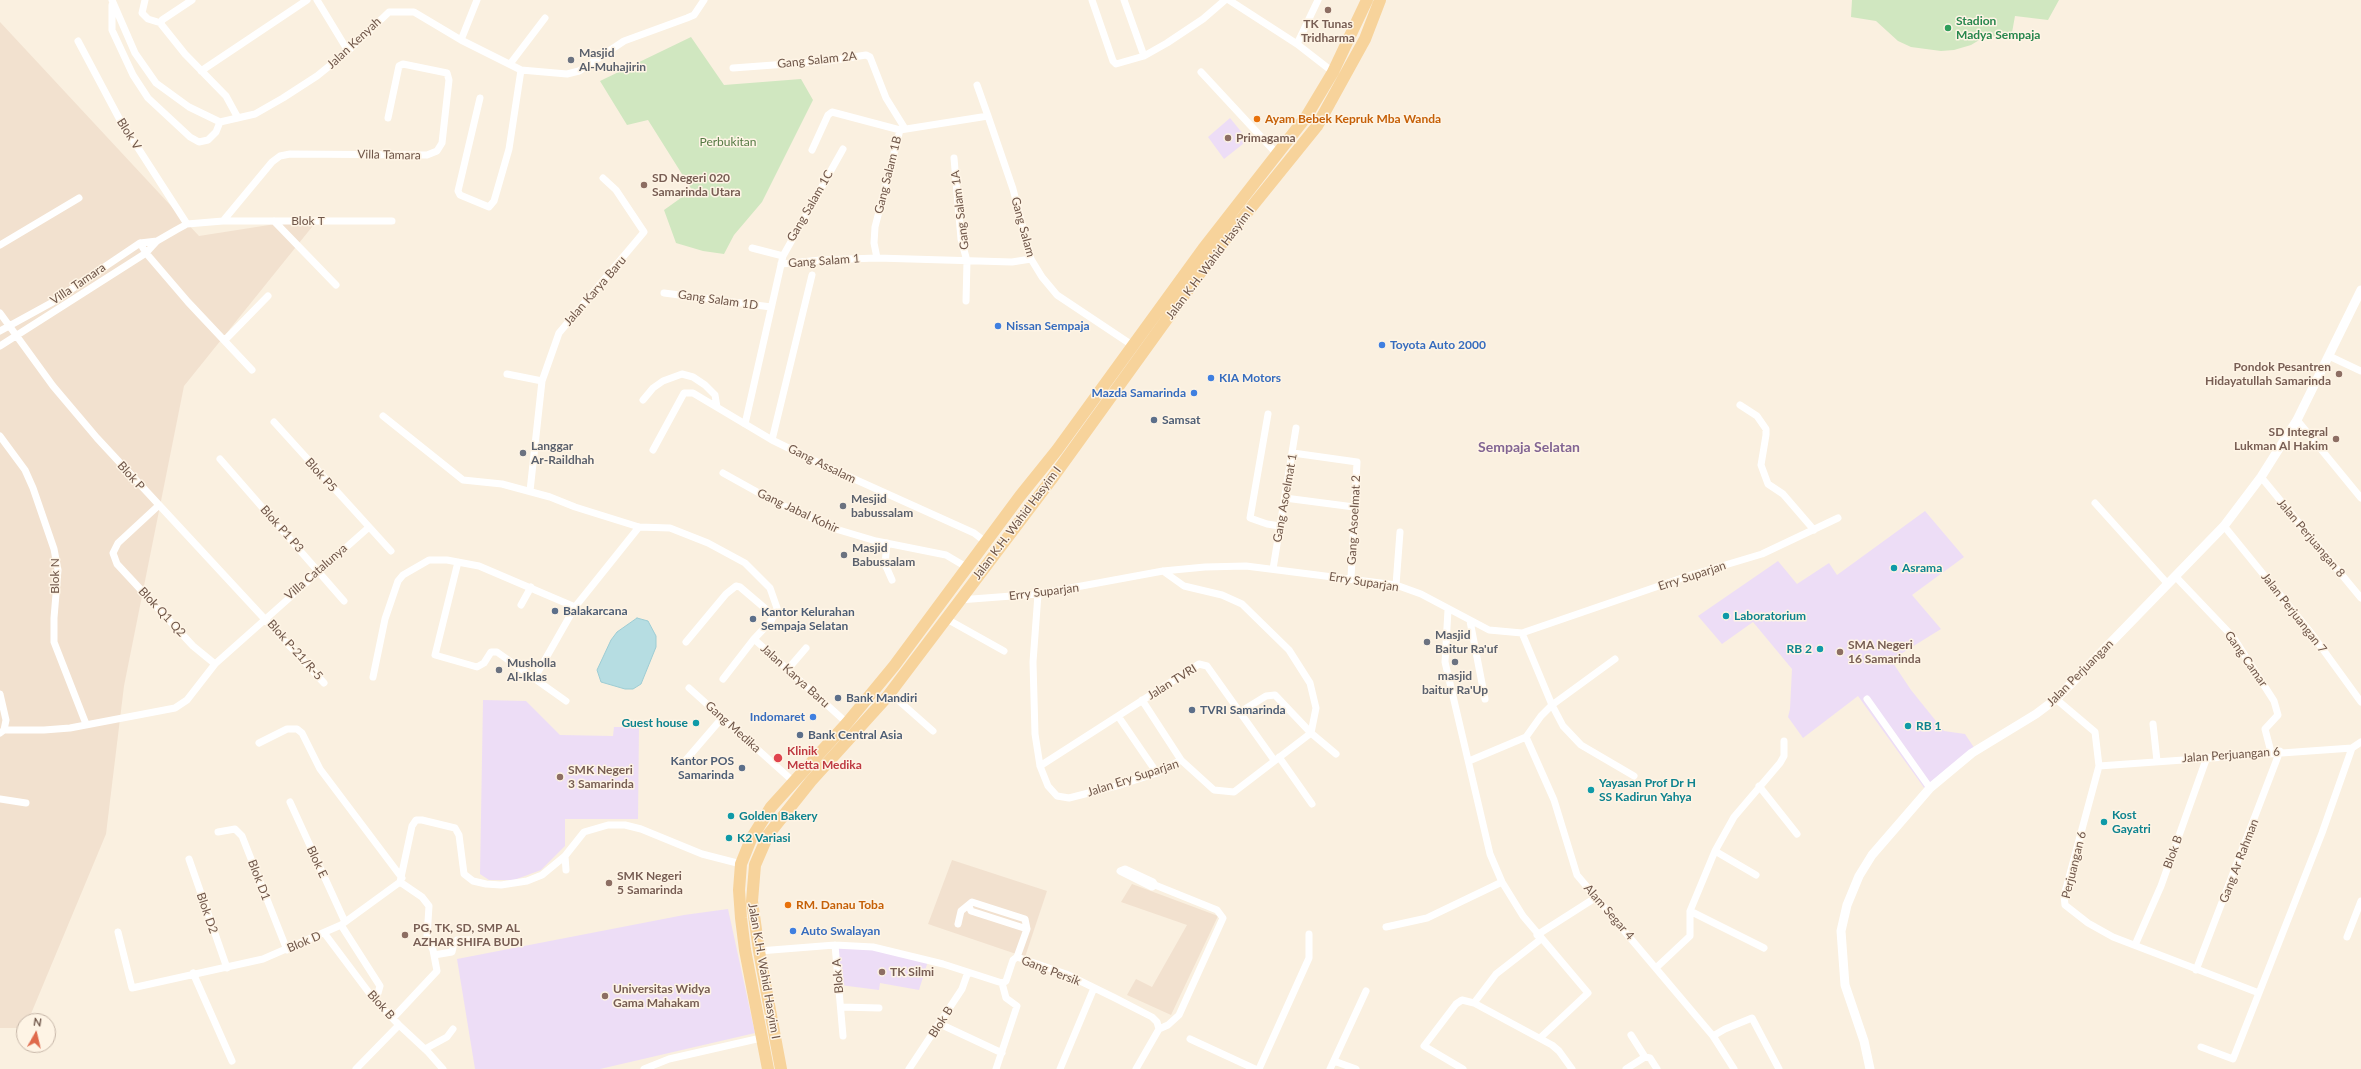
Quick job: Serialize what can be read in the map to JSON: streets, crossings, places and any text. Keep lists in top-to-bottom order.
{
  "streets": {
    "main road": ["Jalan K.H. Wahid Hasyim I"],
    "street": [
      "Jalan Kenyah",
      "Gang Salam 2A",
      "Blok V",
      "Villa Tamara",
      "Gang Salam 1B",
      "Gang Salam 1C",
      "Gang Salam 1A",
      "Blok T",
      "Gang Salam",
      "Gang Salam 1",
      "Jalan Karya Baru",
      "Gang Salam 1D",
      "Gang Assalam",
      "Blok P5",
      "Blok P",
      "Gang Asoelmat 1",
      "Gang Jabal Kohir",
      "Gang Asoelmat 2",
      "Blok P1 P3",
      "Jalan Perjuangan 8",
      "Villa Catalunya",
      "Blok N",
      "Erry Suparjan",
      "Blok Q1 Q2",
      "Jalan Perjuangan 7",
      "Blok P-21/R-5",
      "Gang Camar",
      "Jalan Perjuangan",
      "Jalan TVRI",
      "Gang Medika",
      "Jalan Perjuangan 6",
      "Jalan Ery Suparjan",
      "Blok B",
      "Gang Ar Rahman",
      "Blok E",
      "Perjuangan 6",
      "Blok D1",
      "Alam Segar 4",
      "Blok D2",
      "Blok D",
      "Gang Persik",
      "Blok A"
    ]
  },
  "crossings": [
    ["Gang Salam 2A", "Gang Salam 1B"],
    ["Villa Tamara", "Blok T"],
    ["Villa Tamara", "Blok P"],
    ["Gang Salam 1B", "Gang Salam"],
    ["Gang Salam 1B", "Gang Salam 1"],
    ["Gang Salam 1C", "Gang Salam 1"],
    ["Gang Salam 1A", "Gang Salam 1"],
    ["Gang Salam", "Gang Salam 1"],
    ["Gang Salam", "Jalan K.H. Wahid Hasyim I"],
    ["Gang Salam 1", "Gang Salam 1D"],
    ["Gang Salam 1", "Gang Assalam"],
    ["Jalan K.H. Wahid Hasyim I", "Jalan Karya Baru"],
    ["Jalan K.H. Wahid Hasyim I", "Gang Assalam"],
    ["Jalan K.H. Wahid Hasyim I", "Gang Jabal Kohir"],
    ["Jalan K.H. Wahid Hasyim I", "Erry Suparjan"],
    ["Jalan K.H. Wahid Hasyim I", "Gang Medika"],
    ["Blok P5", "Villa Catalunya"],
    ["Blok P", "Villa Catalunya"],
    ["Blok P", "Blok Q1 Q2"],
    ["Blok P", "Blok P-21/R-5"],
    ["Gang Asoelmat 1", "Gang Asoelmat 2"],
    ["Gang Asoelmat 1", "Erry Suparjan"],
    ["Gang Asoelmat 2", "Erry Suparjan"],
    ["Blok P1 P3", "Villa Catalunya"],
    ["Jalan Perjuangan 8", "Jalan Perjuangan"],
    ["Villa Catalunya", "Blok P-21/R-5"],
    ["Erry Suparjan", "Jalan Ery Suparjan"],
    ["Jalan Perjuangan 7", "Jalan Perjuangan"],
    ["Gang Camar", "Jalan Perjuangan"],
    ["Gang Camar", "Jalan Perjuangan 6"],
    ["Jalan Perjuangan", "Perjuangan 6"],
    ["Jalan TVRI", "Jalan Ery Suparjan"],
    ["Jalan Perjuangan 6", "Blok B"],
    ["Jalan Perjuangan 6", "Gang Ar Rahman"],
    ["Jalan Perjuangan 6", "Perjuangan 6"],
    ["Blok B", "Blok E"],
    ["Blok B", "Perjuangan 6"],
    ["Blok B", "Blok D"],
    ["Gang Ar Rahman", "Perjuangan 6"],
    ["Blok E", "Blok D"],
    ["Blok D1", "Blok D"],
    ["Blok D2", "Blok D"]
  ],
  "districts": ["Sempaja Selatan"],
  "parks": ["Perbukitan"],
  "places": [
    "TK Tunas Tridharma",
    "Stadion Madya Sempaja",
    "Masjid Al-Muhajirin",
    "Ayam Bebek Kepruk Mba Wanda",
    "Primagama",
    "SD Negeri 020 Samarinda Utara",
    "Nissan Sempaja",
    "Toyota Auto 2000",
    "Pondok Pesantren Hidayatullah Samarinda",
    "KIA Motors",
    "Mazda Samarinda",
    "Samsat",
    "SD Integral Lukman Al Hakim",
    "Langgar Ar-Raildhah",
    "Mesjid babussalam",
    "Masjid Babussalam",
    "Asrama",
    "Balakarcana",
    "Laboratorium",
    "Kantor Kelurahan Sempaja Selatan",
    "Masjid Baitur Ra'uf",
    "RB 2",
    "SMA Negeri 16 Samarinda",
    "masjid baitur Ra'Up",
    "Musholla Al-Iklas",
    "Bank Mandiri",
    "TVRI Samarinda",
    "Indomaret",
    "Guest house",
    "RB 1",
    "Bank Central Asia",
    "Klinik Metta Medika",
    "Kantor POS Samarinda",
    "SMK Negeri 3 Samarinda",
    "Yayasan Prof Dr H SS Kadirun Yahya",
    "Golden Bakery",
    "Kost Gayatri",
    "K2 Variasi",
    "SMK Negeri 5 Samarinda",
    "RM. Danau Toba",
    "Auto Swalayan",
    "PG, TK, SD, SMP AL AZHAR SHIFA BUDI",
    "TK Silmi",
    "Universitas Widya Gama Mahakam"
  ],
  "north": "top"
}
